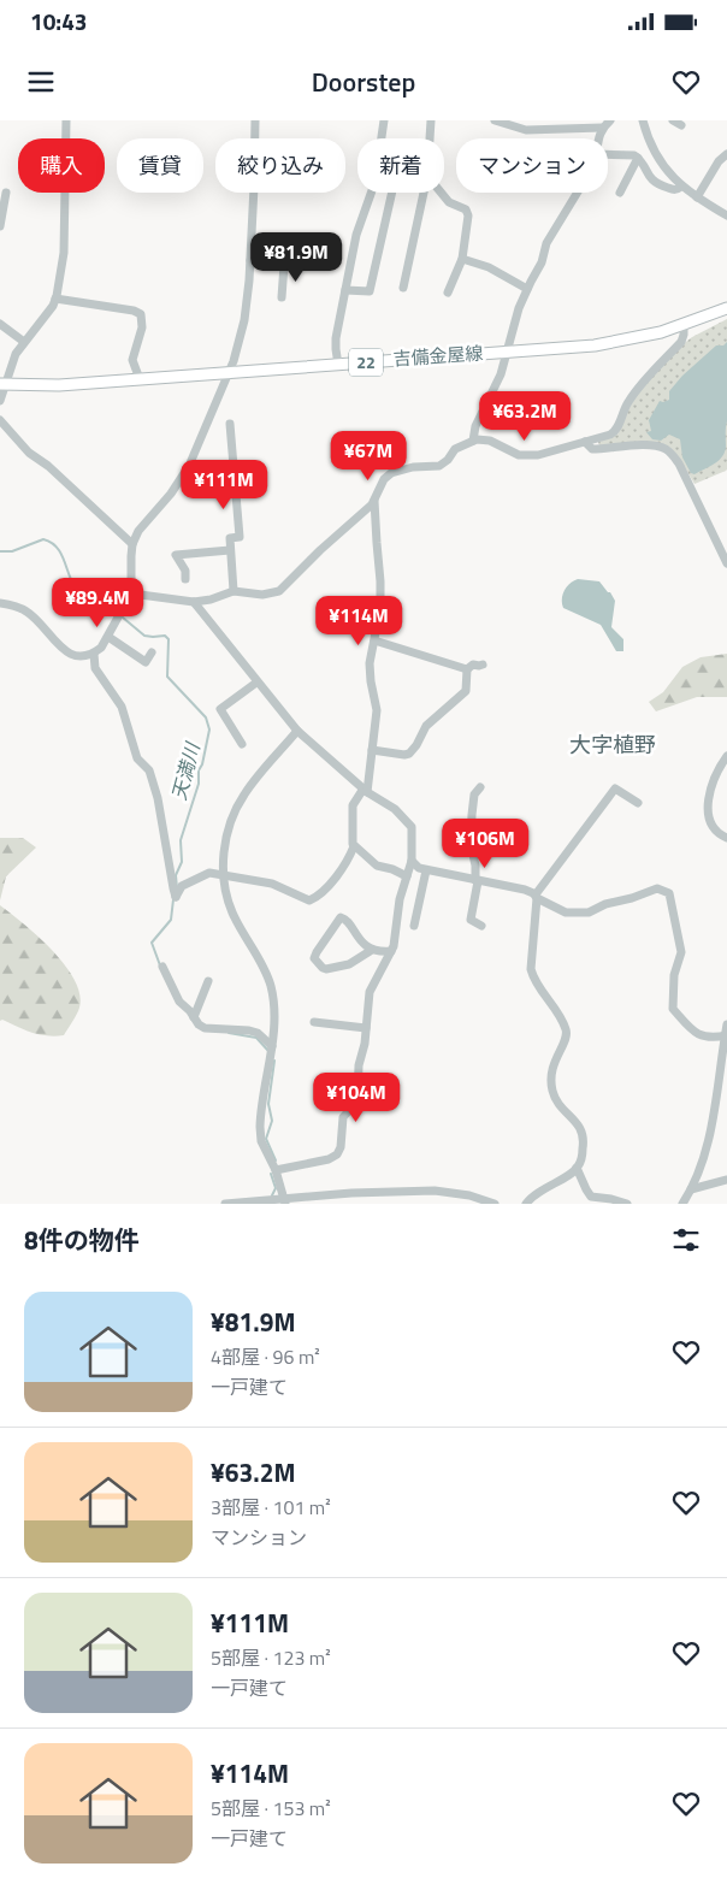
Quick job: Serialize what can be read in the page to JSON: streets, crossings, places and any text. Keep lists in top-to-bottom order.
{
  "streets": {
    "main road": ["吉備金屋線", "22"]
  },
  "districts": ["大字植野"],
  "water": ["天満川"],
  "page": {
    "status": "10:43",
    "header": "Doorstep",
    "chip": [
      "購入",
      "賃貸",
      "絞り込み",
      "新着",
      "マンション"
    ],
    "price": [
      "¥81.9M",
      "¥63.2M",
      "¥67M",
      "¥111M",
      "¥89.4M",
      "¥114M",
      "¥106M",
      "¥104M"
    ],
    "heading": "8件の物件",
    "list": [
      {
        "name": "¥81.9M",
        "note": "4部屋 · 96 m² · 一戸建て"
      },
      {
        "name": "¥63.2M",
        "note": "3部屋 · 101 m² · マンション"
      },
      {
        "name": "¥111M",
        "note": "5部屋 · 123 m² · 一戸建て"
      },
      {
        "name": "¥114M",
        "note": "5部屋 · 153 m² · 一戸建て"
      }
    ]
  }
}
